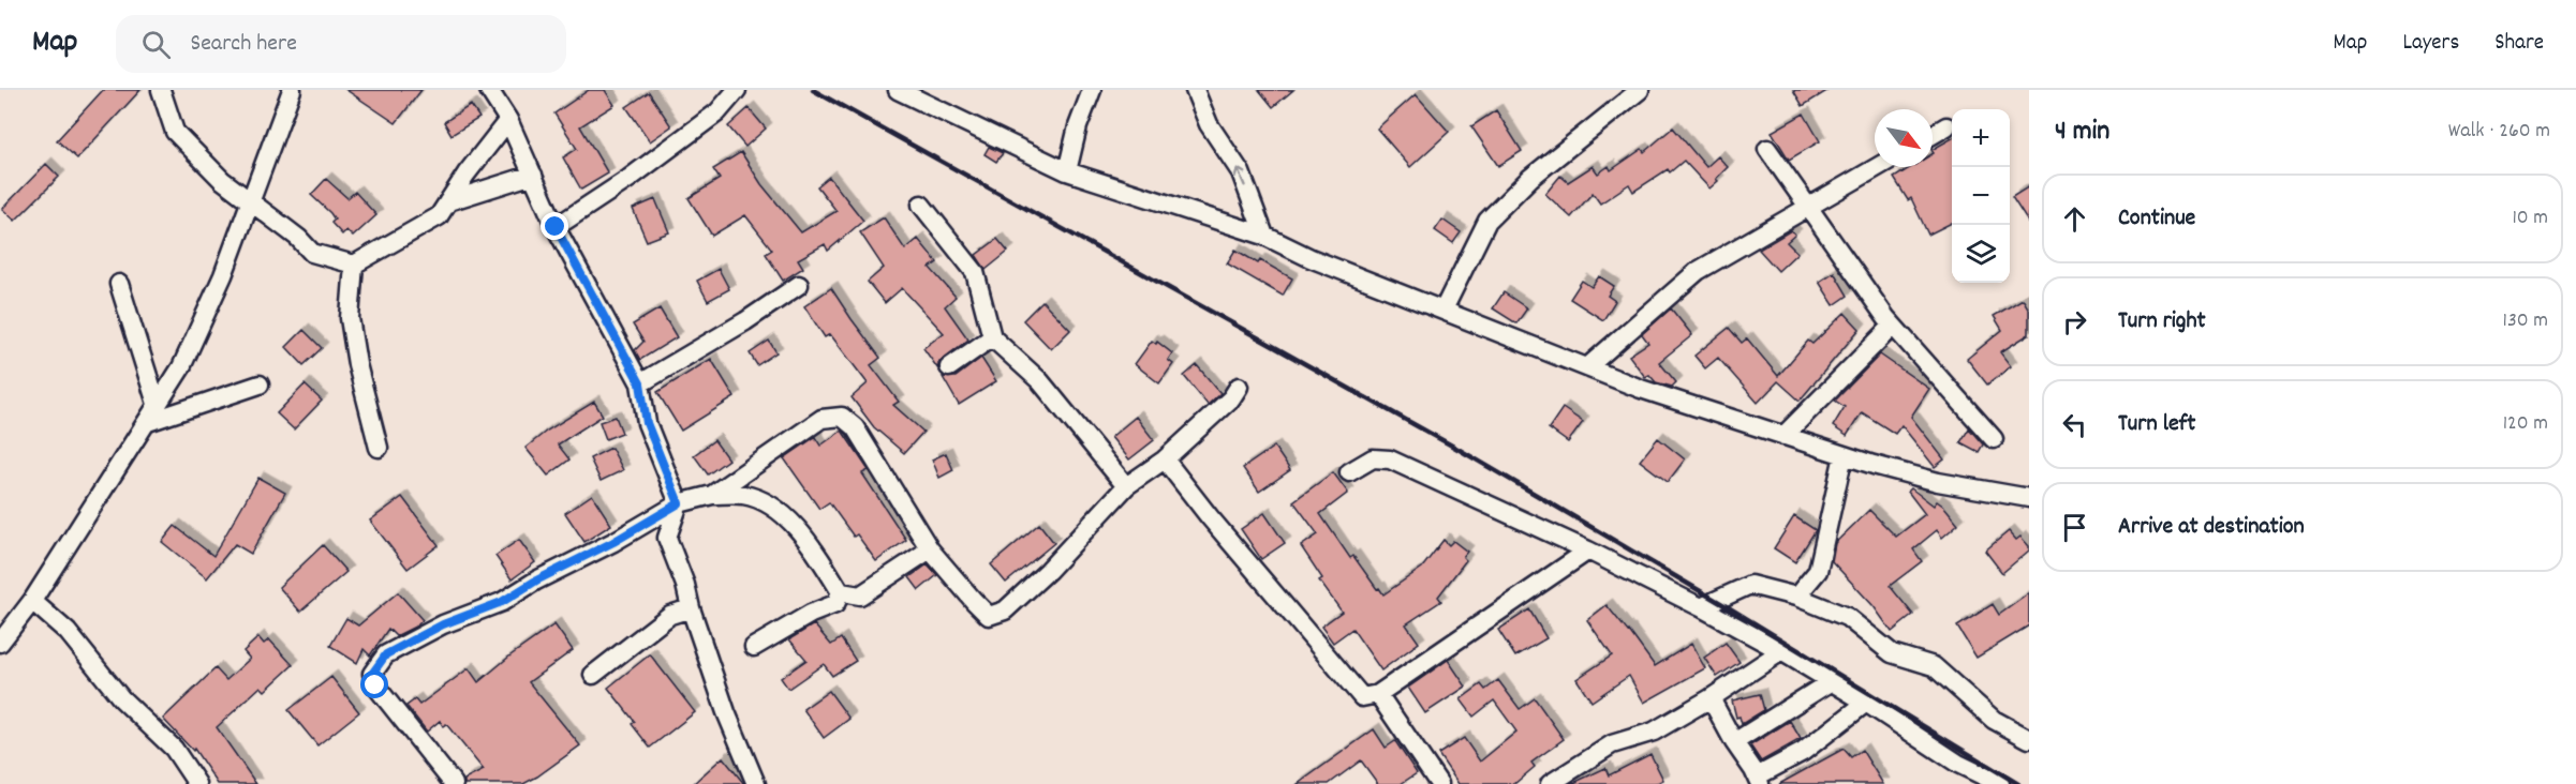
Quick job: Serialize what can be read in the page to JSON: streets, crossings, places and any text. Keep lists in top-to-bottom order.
{
  "north": "bottom right",
  "page": {
    "header": "Map",
    "search": "Search here",
    "nav": ["Map", "Layers", "Share"],
    "heading": ["4 min", "Walk · 260 m"],
    "map_buttons": ["+", "−"],
    "list": [
      ["Continue", "10 m"],
      ["Turn right", "130 m"],
      ["Turn left", "120 m"],
      "Arrive at destination"
    ]
  }
}
